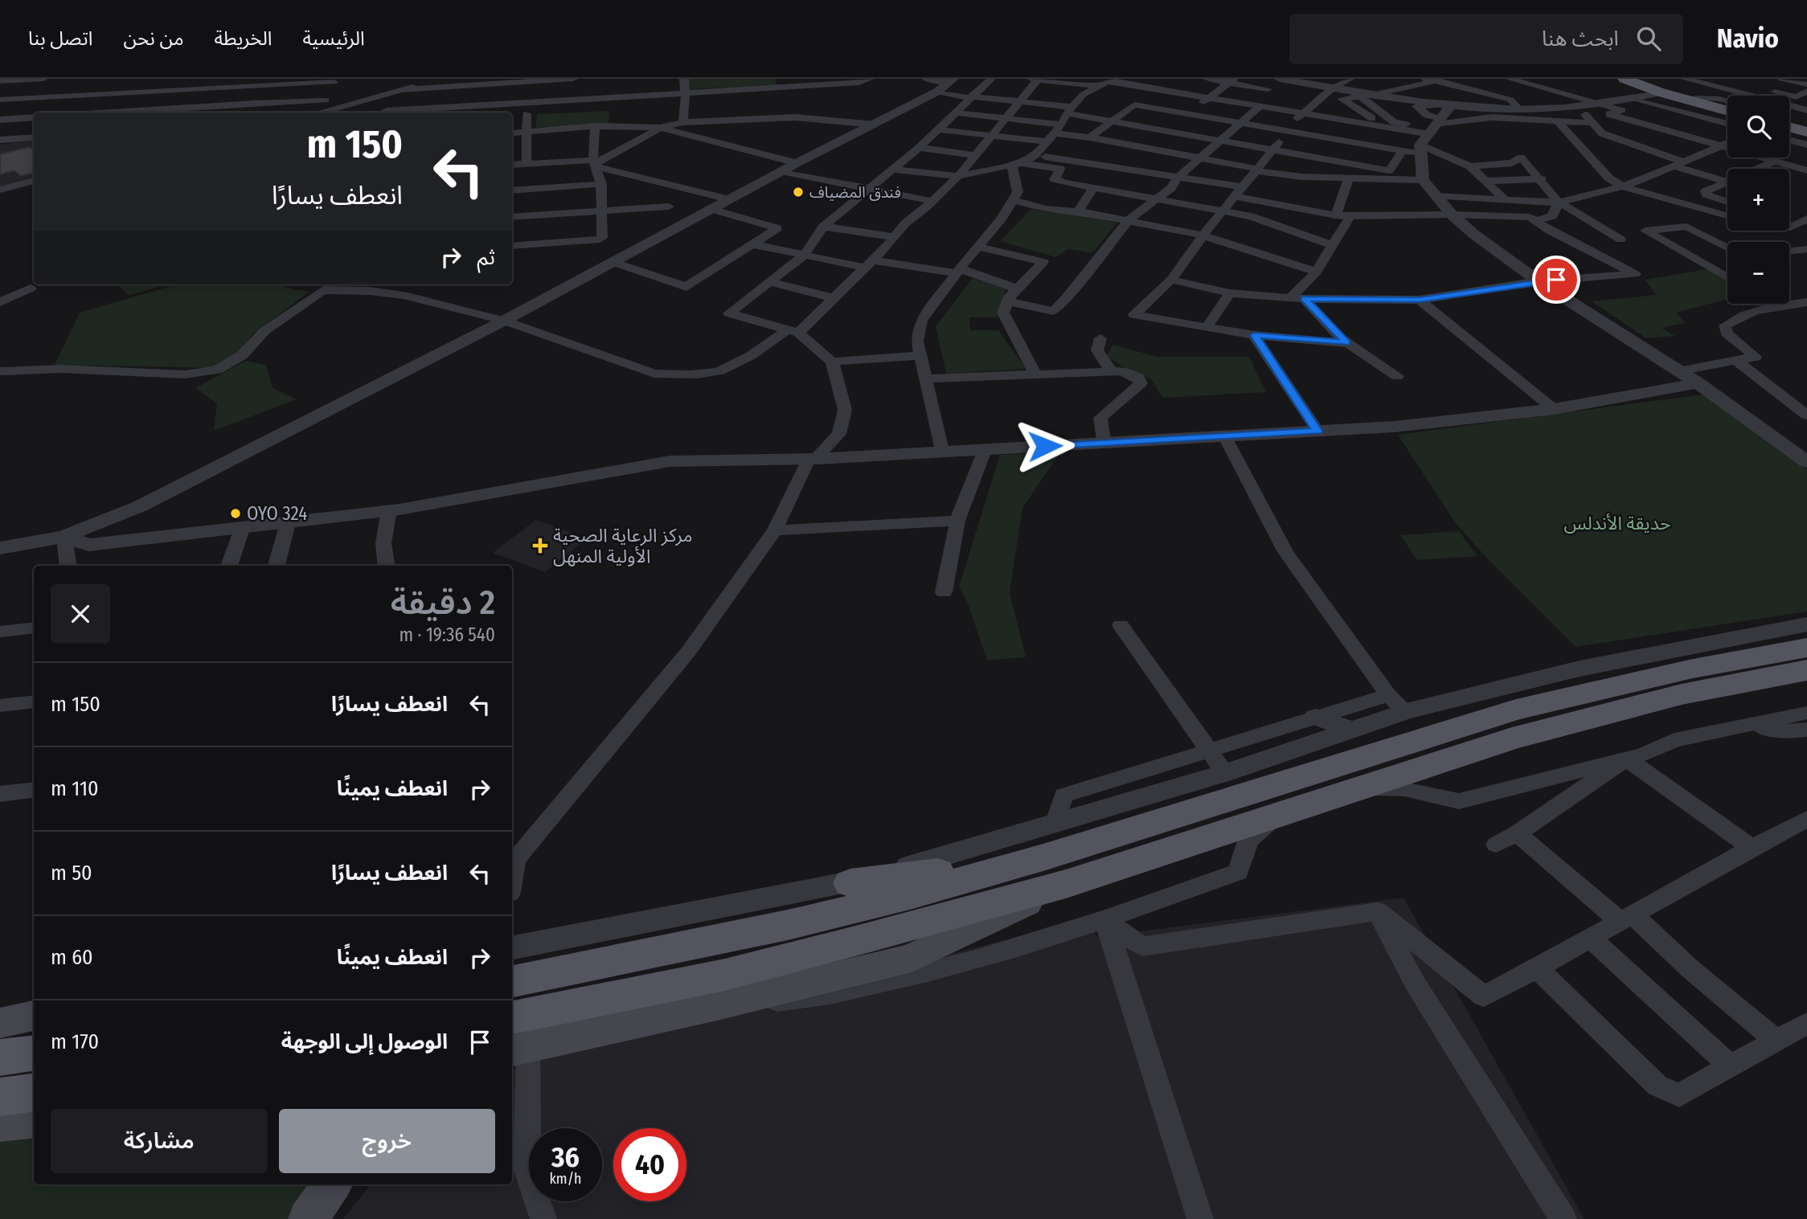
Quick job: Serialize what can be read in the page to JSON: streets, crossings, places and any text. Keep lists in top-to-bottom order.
{
  "parks": ["حديقة الأندلس"],
  "places": {
    "other": ["فندق المضياف", "OYO 324"],
    "health": ["مركز الرعاية الصحية الأولية المنهل"]
  },
  "page": {
    "header": "Navio",
    "search": "ابحث هنا",
    "nav": [
      "الرئيسية",
      "الخريطة",
      "من نحن",
      "اتصل بنا"
    ],
    "map_buttons": ["+", "−"],
    "turn": ["150 m", "انعطف يسارًا"],
    "then": "ثم",
    "heading": ["2 دقيقة", "540 m · 19:36"],
    "list": [
      {
        "name": "انعطف يسارًا",
        "value": "150 m"
      },
      {
        "name": "انعطف يمينًا",
        "value": "110 m"
      },
      {
        "name": "انعطف يسارًا",
        "value": "50 m"
      },
      {
        "name": "انعطف يمينًا",
        "value": "60 m"
      },
      {
        "name": "الوصول إلى الوجهة",
        "value": "170 m"
      }
    ],
    "buttons": ["خروج", "مشاركة"],
    "speed": "36 km/h",
    "limit": "40"
  }
}
